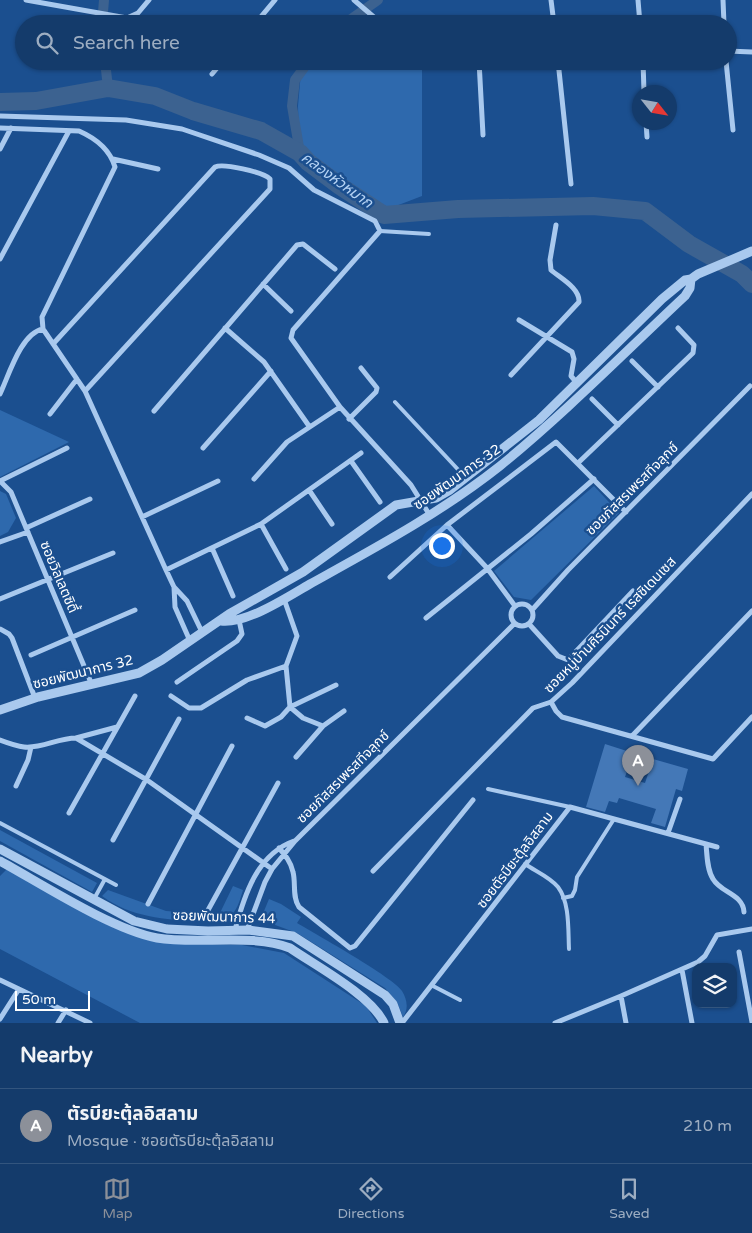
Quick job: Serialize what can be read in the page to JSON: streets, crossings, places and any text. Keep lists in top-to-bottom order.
{
  "streets": {
    "street": [
      "ซอยพัฒนาการ 32",
      "ซอยภัสสรเพรสทีจลุกซ์",
      "ซอยวิลเลตซิตี้",
      "ซอยหมู่บ้านศิรนินทร์ เรสซิเดนเซส",
      "ซอยตัรบียะตุ้ลอิสลาม",
      "ซอยพัฒนาการ 44"
    ]
  },
  "crossings": [
    ["ซอยพัฒนาการ 32", "ซอยวิลเลตซิตี้"],
    ["ซอยภัสสรเพรสทีจลุกซ์", "ซอยพัฒนาการ 44"],
    ["ซอยตัรบียะตุ้ลอิสลาม", "ซอยพัฒนาการ 44"]
  ],
  "water": ["คลองหัวหมาก"],
  "scale_bar": "50 m",
  "north": "bottom right",
  "page": {
    "search": "Search here",
    "pins": "A",
    "scale": "50 m",
    "heading": "Nearby",
    "list": [
      {
        "mark": "A",
        "name": "ตัรบียะตุ้ลอิสลาม",
        "note": "Mosque · ซอยตัรบียะตุ้ลอิสลาม",
        "value": "210 m"
      }
    ],
    "nav": ["Map", "Directions", "Saved"]
  }
}
